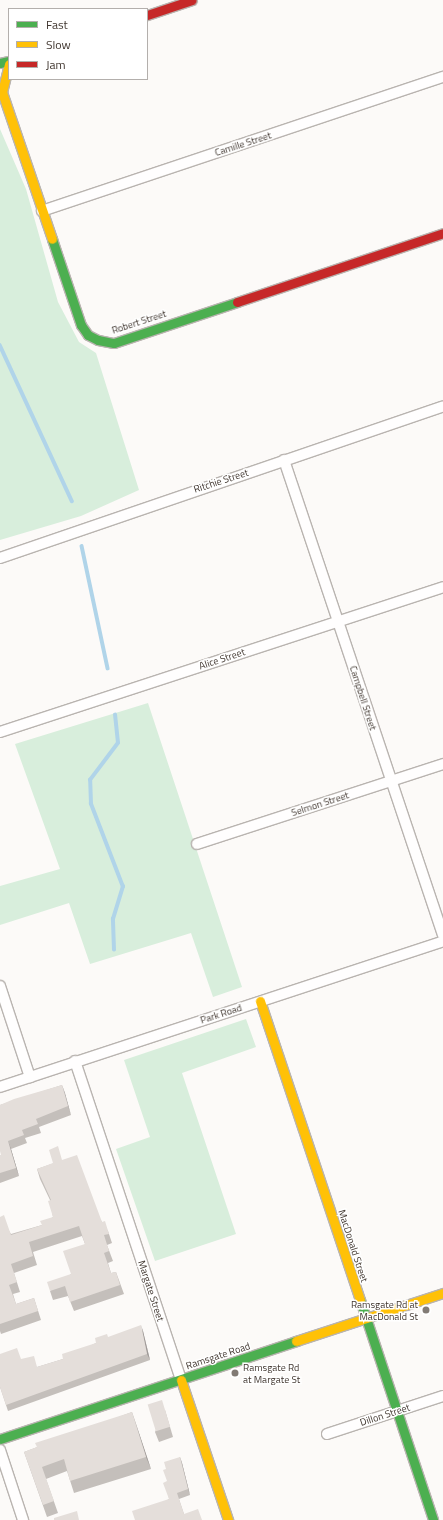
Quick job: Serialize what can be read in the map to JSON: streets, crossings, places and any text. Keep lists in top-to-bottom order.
{
  "streets": {
    "street": [
      "Camille Street",
      "Robert Street",
      "Ritchie Street",
      "Alice Street",
      "Campbell Street",
      "Selmon Street",
      "Park Road",
      "MacDonald Street",
      "Margate Street",
      "Ramsgate Road",
      "Dillon Street"
    ]
  },
  "crossings": [
    ["Camille Street", "Robert Street"],
    ["Ritchie Street", "Campbell Street"],
    ["Alice Street", "Campbell Street"],
    ["Campbell Street", "Selmon Street"],
    ["Park Road", "MacDonald Street"],
    ["Park Road", "Margate Street"],
    ["MacDonald Street", "Ramsgate Road"],
    ["MacDonald Street", "Dillon Street"],
    ["Margate Street", "Ramsgate Road"]
  ],
  "places": ["Ramsgate Rd at MacDonald St", "Ramsgate Rd at Margate St"],
  "legend": ["Fast", "Slow", "Jam"]
}
